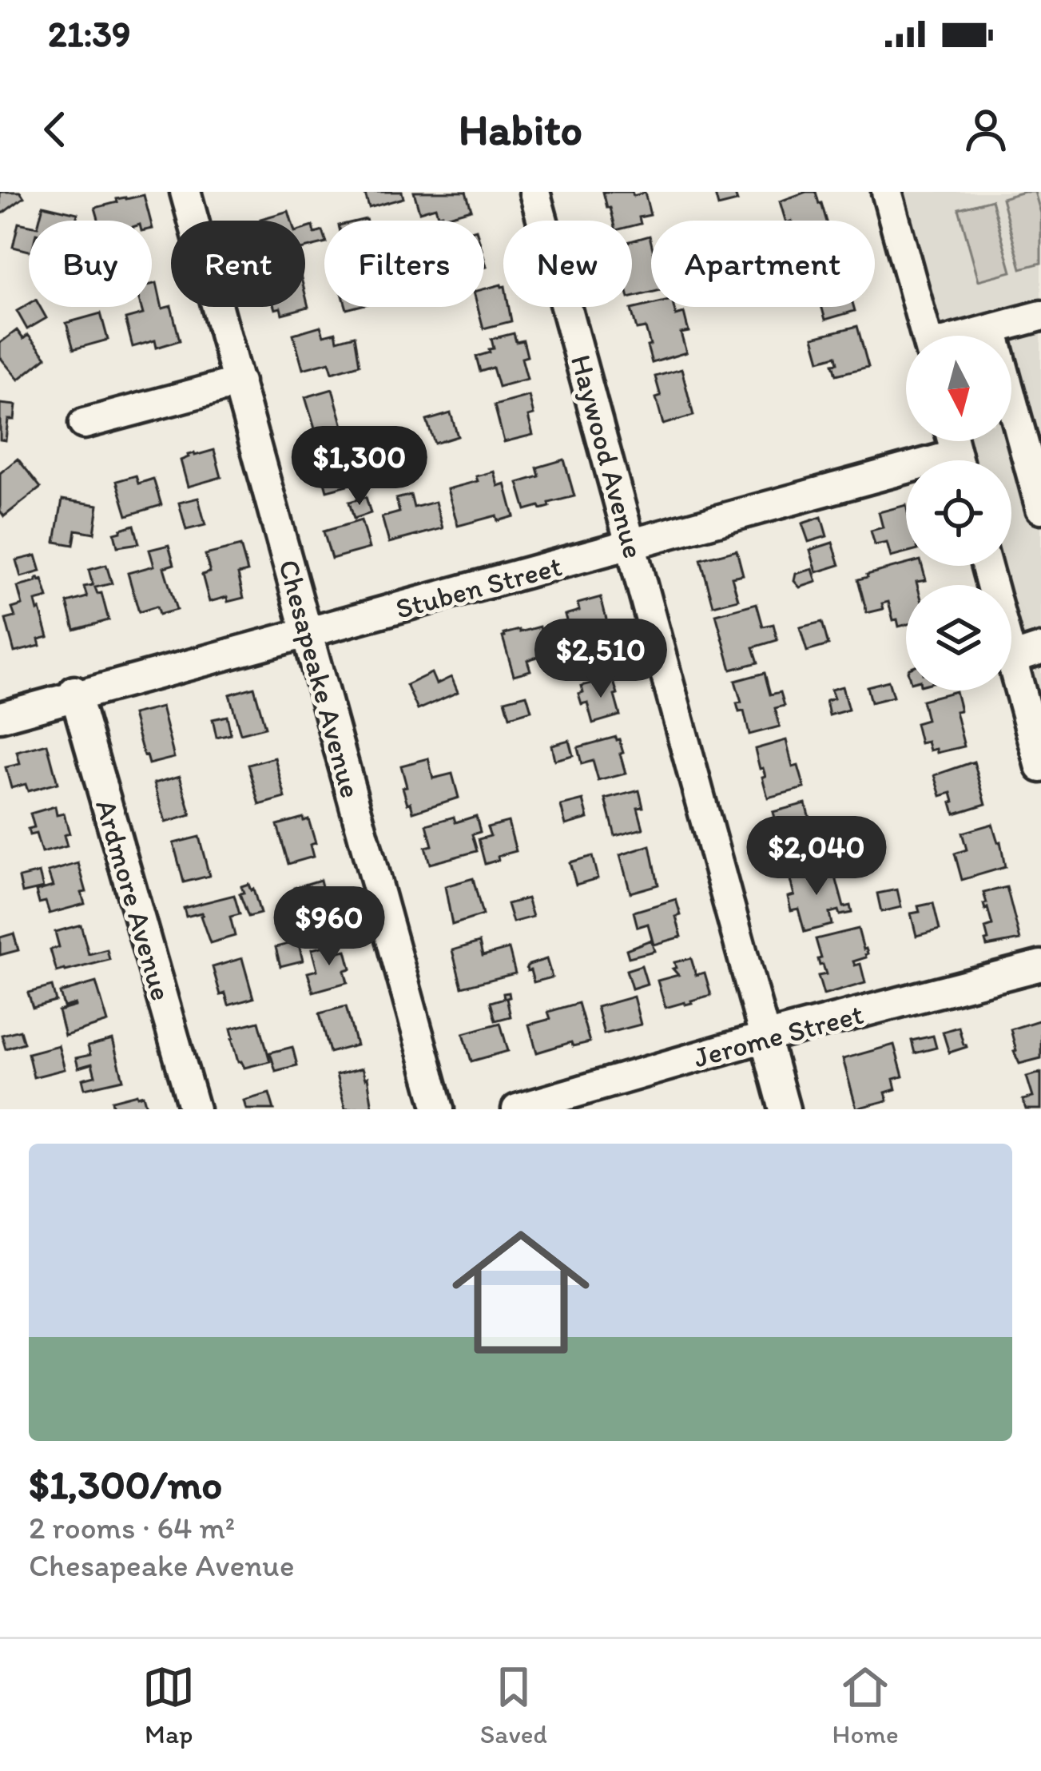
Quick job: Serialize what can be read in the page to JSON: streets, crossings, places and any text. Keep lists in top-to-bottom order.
{
  "streets": {
    "street": [
      "Haywood Avenue",
      "Stuben Street",
      "Chesapeake Avenue",
      "Ardmore Avenue",
      "Jerome Street"
    ]
  },
  "crossings": [
    ["Haywood Avenue", "Stuben Street"],
    ["Haywood Avenue", "Jerome Street"],
    ["Stuben Street", "Chesapeake Avenue"],
    ["Stuben Street", "Ardmore Avenue"]
  ],
  "north": "bottom",
  "page": {
    "status": "21:39",
    "header": "Habito",
    "chip": [
      "Buy",
      "Rent",
      "Filters",
      "New",
      "Apartment"
    ],
    "price": [
      "$1,300",
      "$2,510",
      "$2,040",
      "$960"
    ],
    "list": [
      {
        "name": "$1,300/mo",
        "note": "2 rooms · 64 m² · Chesapeake Avenue"
      }
    ],
    "tabs": ["Map", "Saved", "Home"]
  }
}
